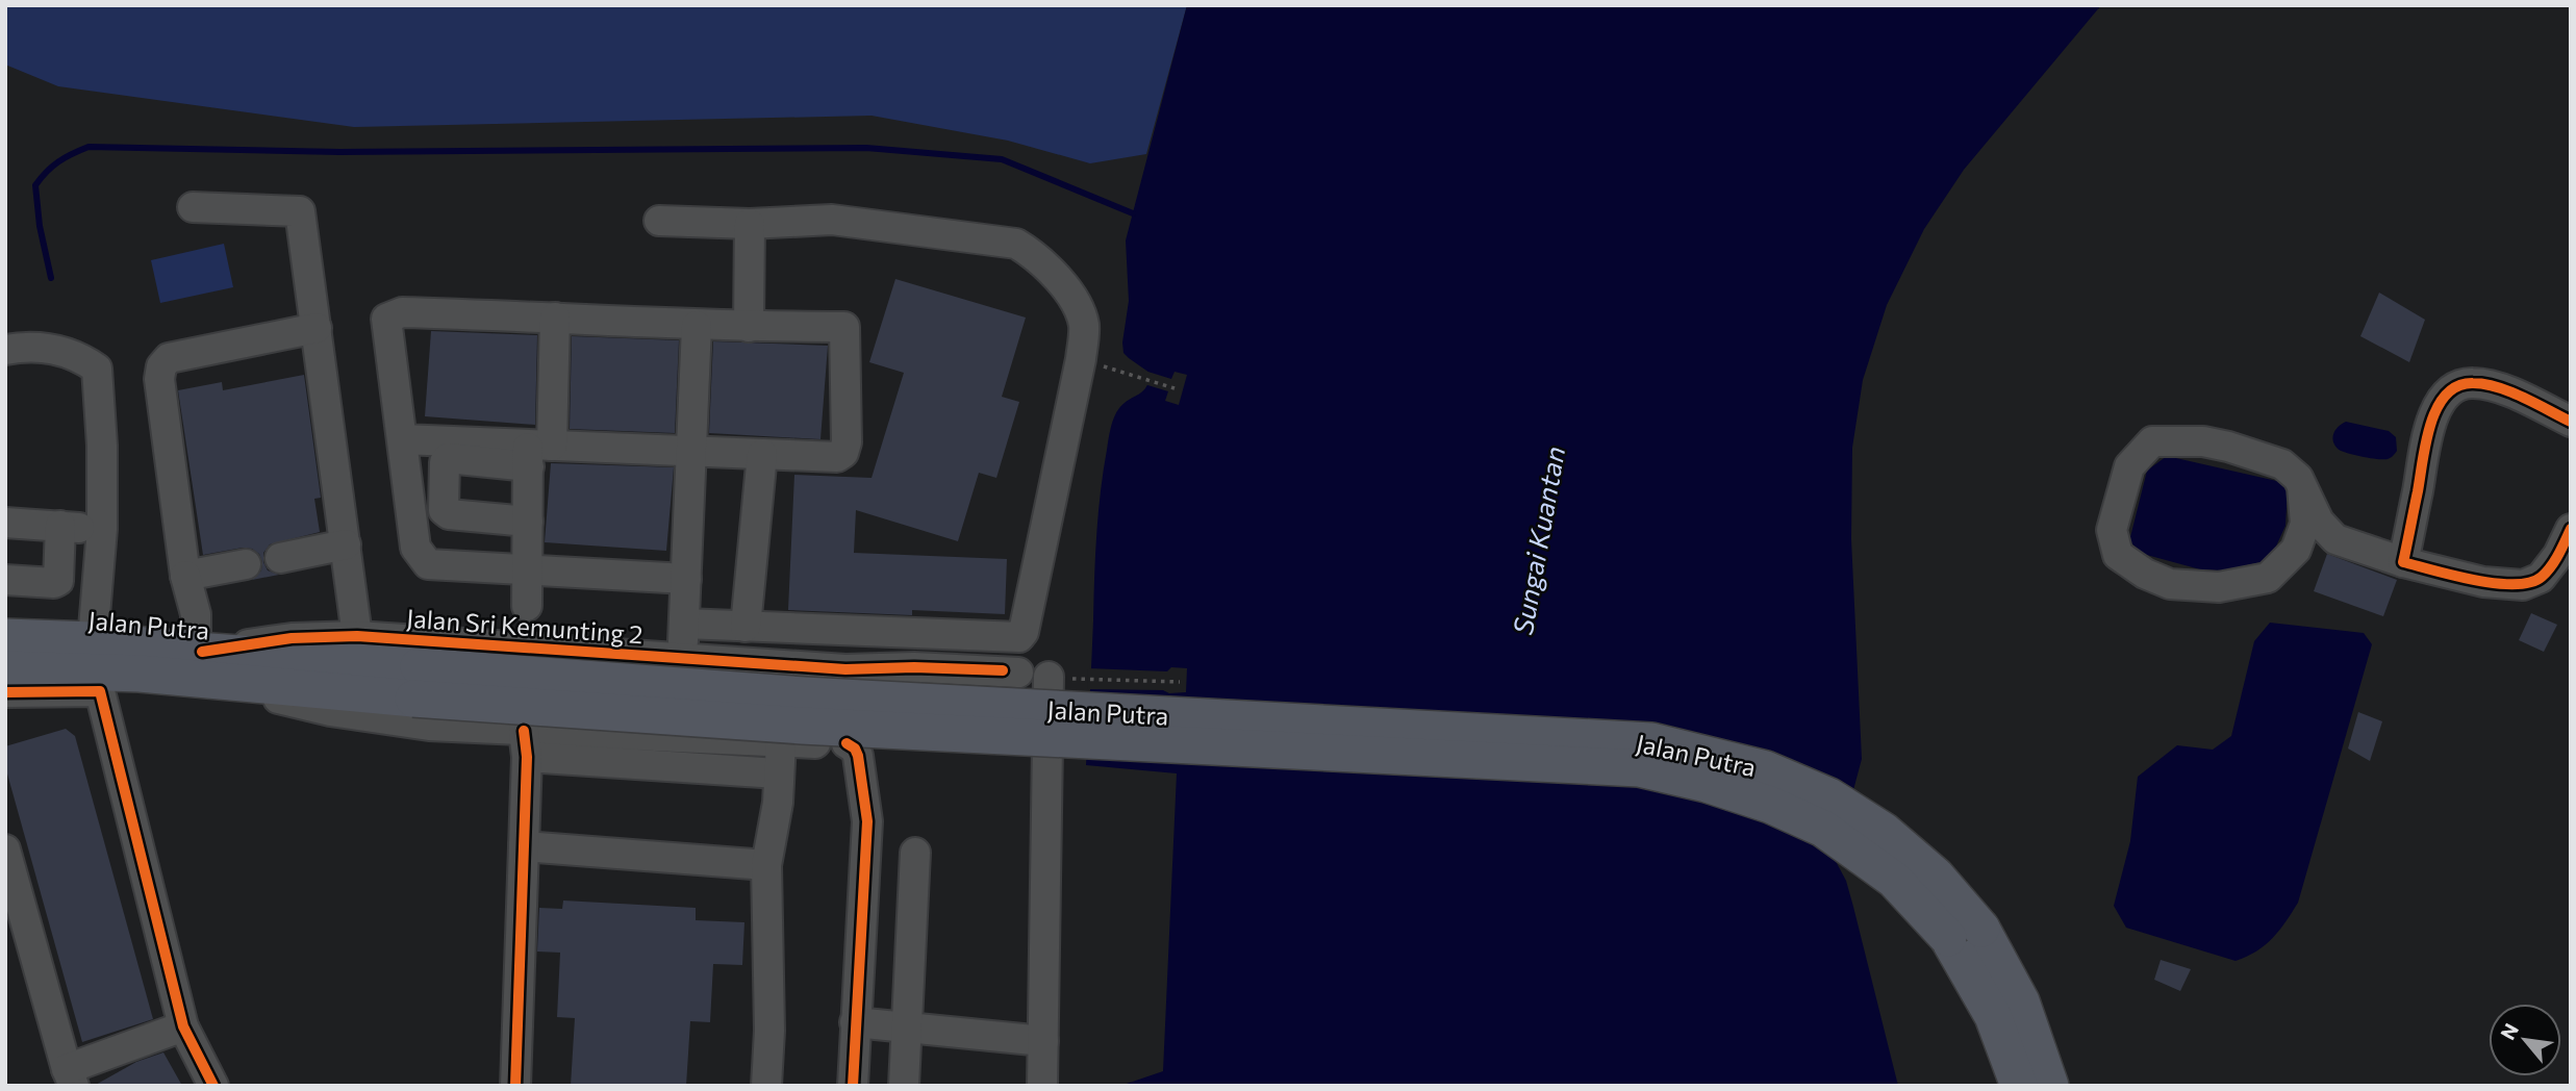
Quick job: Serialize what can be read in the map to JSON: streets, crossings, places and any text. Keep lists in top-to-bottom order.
{
  "streets": {
    "main road": ["Jalan Putra"],
    "street": ["Jalan Sri Kemunting 2"]
  },
  "crossings": [
    ["Jalan Putra", "Jalan Sri Kemunting 2"]
  ],
  "water": ["Sungai Kuantan"],
  "north": "top left"
}
